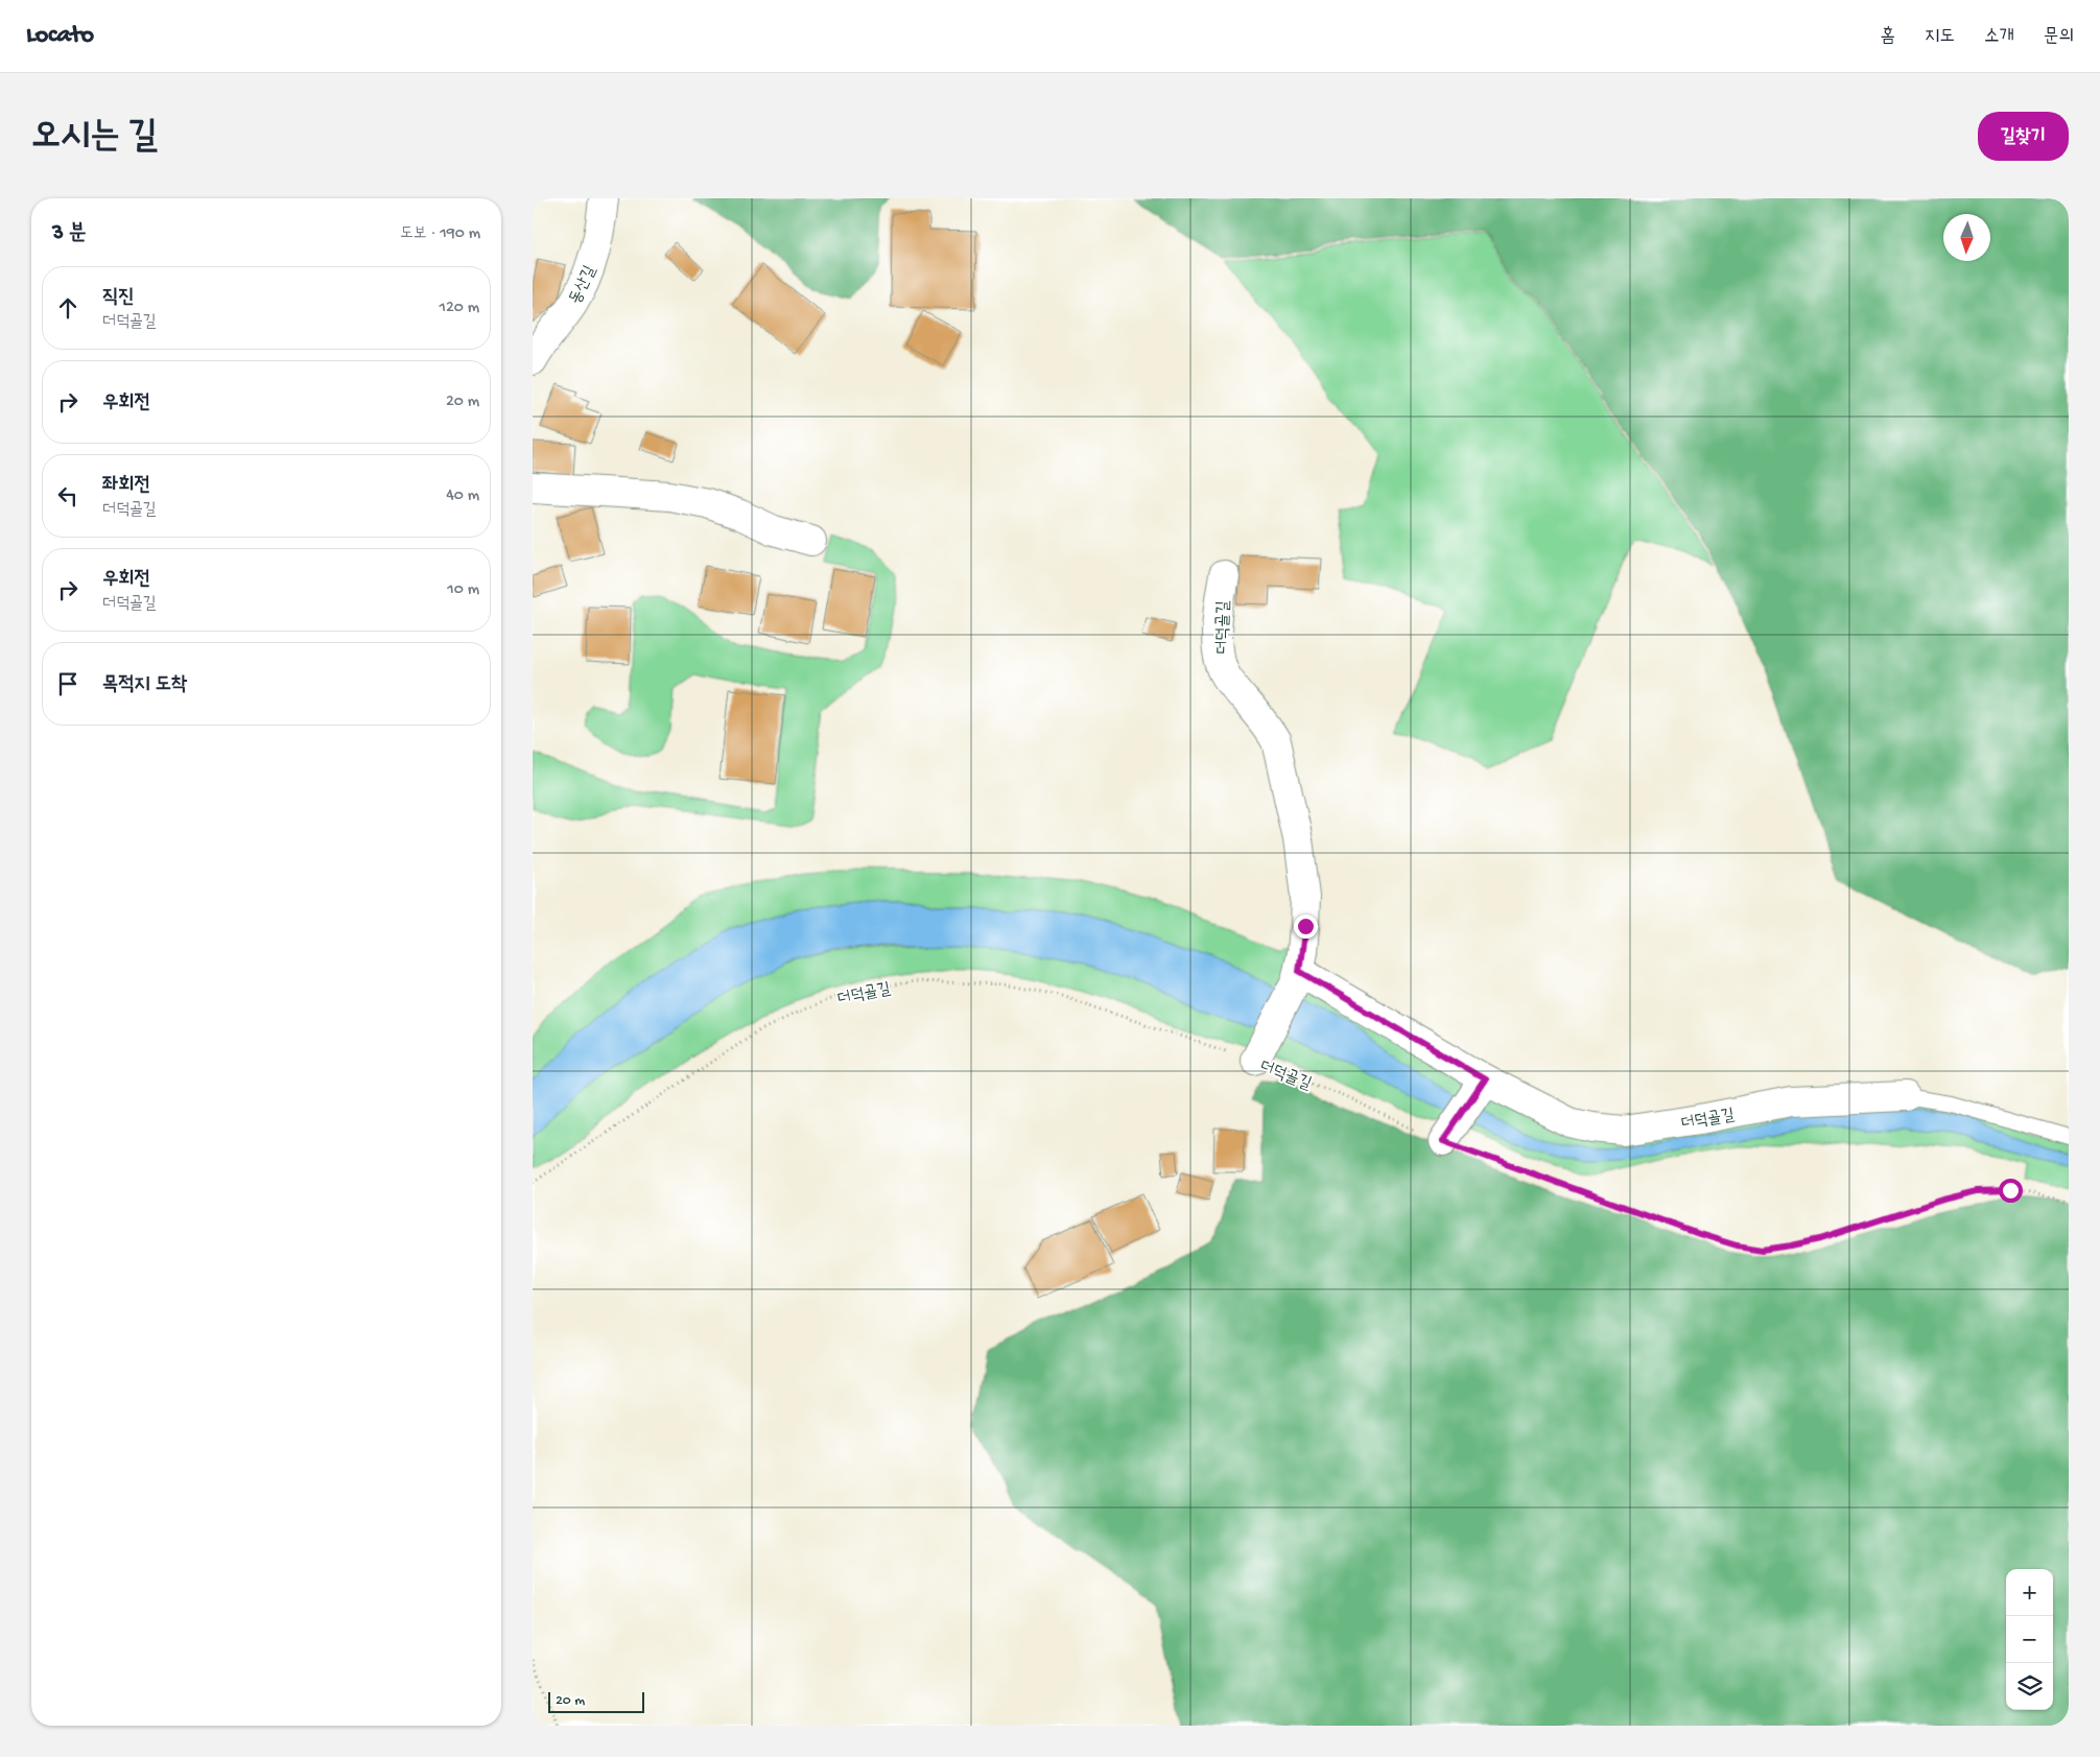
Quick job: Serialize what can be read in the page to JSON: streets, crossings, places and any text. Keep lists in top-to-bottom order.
{
  "streets": {
    "street": ["동산길", "더덕골길"]
  },
  "scale_bar": "20 m",
  "north": "bottom",
  "page": {
    "header": "Locato",
    "nav": [
      "홈",
      "지도",
      "소개",
      "문의"
    ],
    "title": "오시는 길",
    "buttons": "길찾기",
    "heading": ["3 분", "도보 · 190 m"],
    "list": [
      ["직진", "더덕골길", "120 m"],
      ["우회전", "20 m"],
      ["좌회전", "더덕골길", "40 m"],
      ["우회전", "더덕골길", "10 m"],
      "목적지 도착"
    ],
    "map_buttons": ["+", "−"],
    "scale": "20 m"
  }
}
